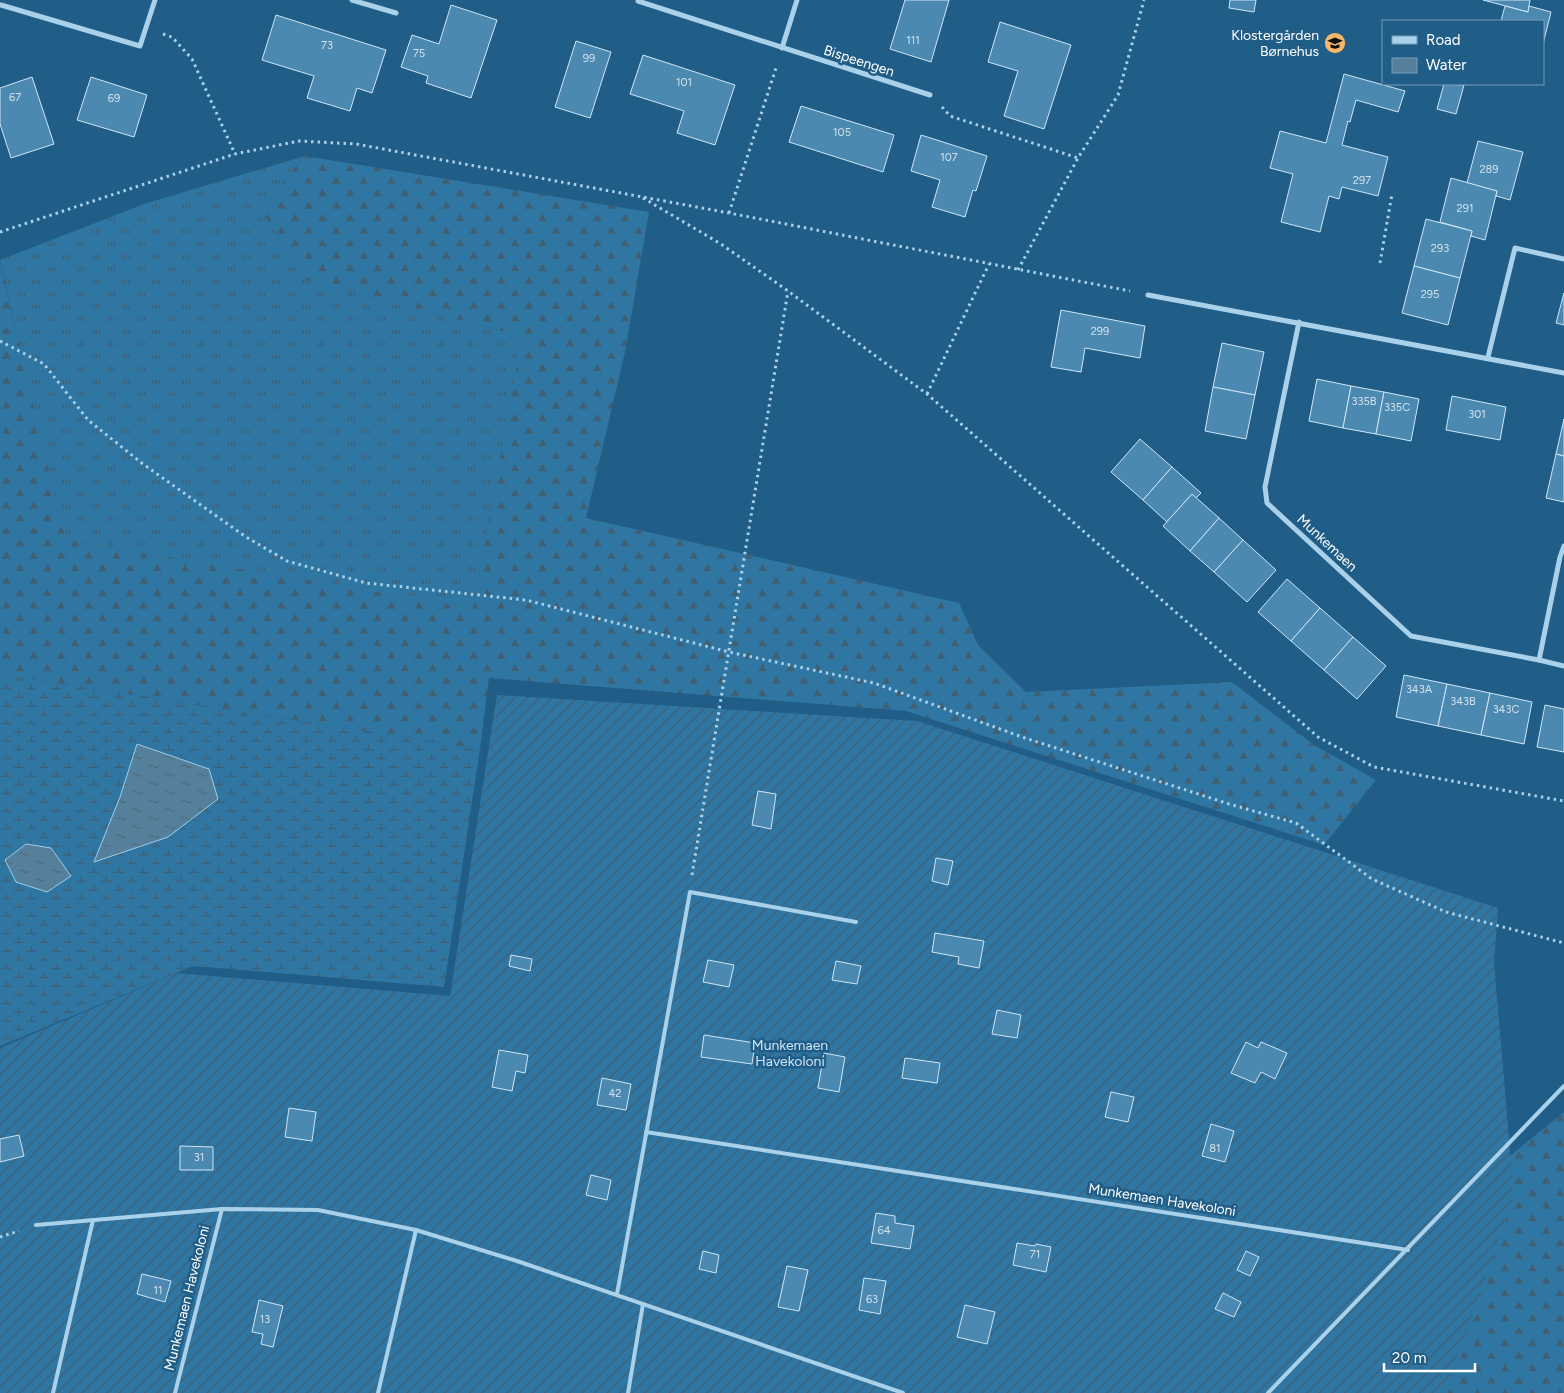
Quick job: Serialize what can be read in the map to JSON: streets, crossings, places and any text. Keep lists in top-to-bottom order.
{
  "streets": {
    "street": ["Bispeengen", "Munkemaen"],
    "lane": ["Munkemaen Havekoloni"]
  },
  "parks": ["Munkemaen Havekoloni"],
  "places": {
    "school or university": ["Klostergården Børnehus"]
  },
  "house_numbers": [
    "111",
    "73",
    "75",
    "99",
    "101",
    "67",
    "69",
    "105",
    "107",
    "289",
    "297",
    "291",
    "293",
    "295",
    "299",
    "335B",
    "335C",
    "301",
    "343A",
    "343B",
    "343C",
    "42",
    "81",
    "31",
    "64",
    "71",
    "11",
    "63",
    "13"
  ],
  "legend": ["Road", "Water"],
  "scale_bar": "20 m"
}
